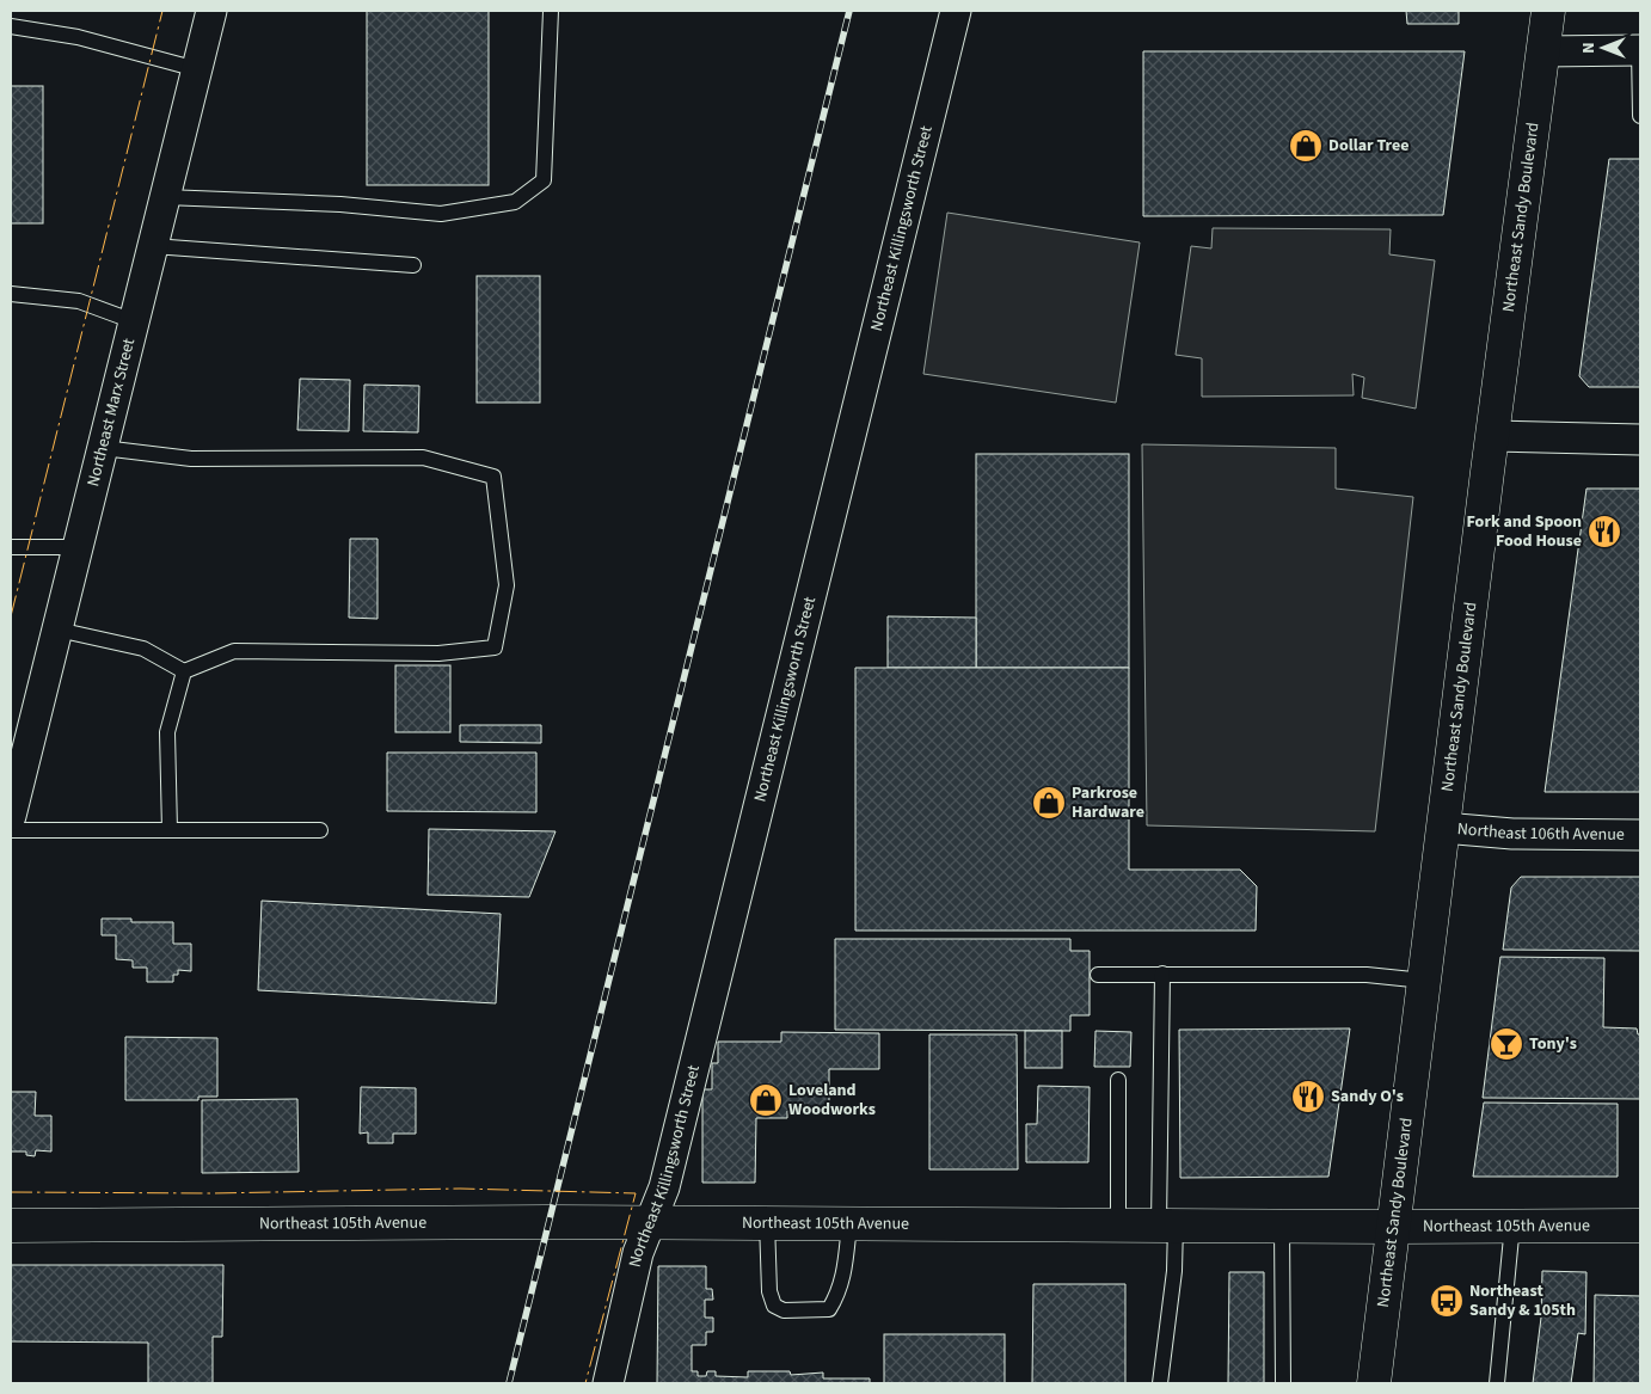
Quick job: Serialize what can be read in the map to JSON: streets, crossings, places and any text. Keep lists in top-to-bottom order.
{
  "streets": {
    "street": [
      "Northeast Sandy Boulevard",
      "Northeast Killingsworth Street",
      "Northeast Marx Street",
      "Northeast 106th Avenue",
      "Northeast 105th Avenue"
    ]
  },
  "crossings": [
    ["Northeast Sandy Boulevard", "Northeast 106th Avenue"],
    ["Northeast Sandy Boulevard", "Northeast 105th Avenue"],
    ["Northeast Killingsworth Street", "Northeast 105th Avenue"]
  ],
  "places": {
    "shop": ["Dollar Tree", "Parkrose Hardware", "Loveland Woodworks"],
    "restaurant": ["Fork and Spoon Food House", "Sandy O's"],
    "bar": ["Tony's"],
    "bus stop": ["Northeast Sandy & 105th"]
  },
  "north": "left"
}
